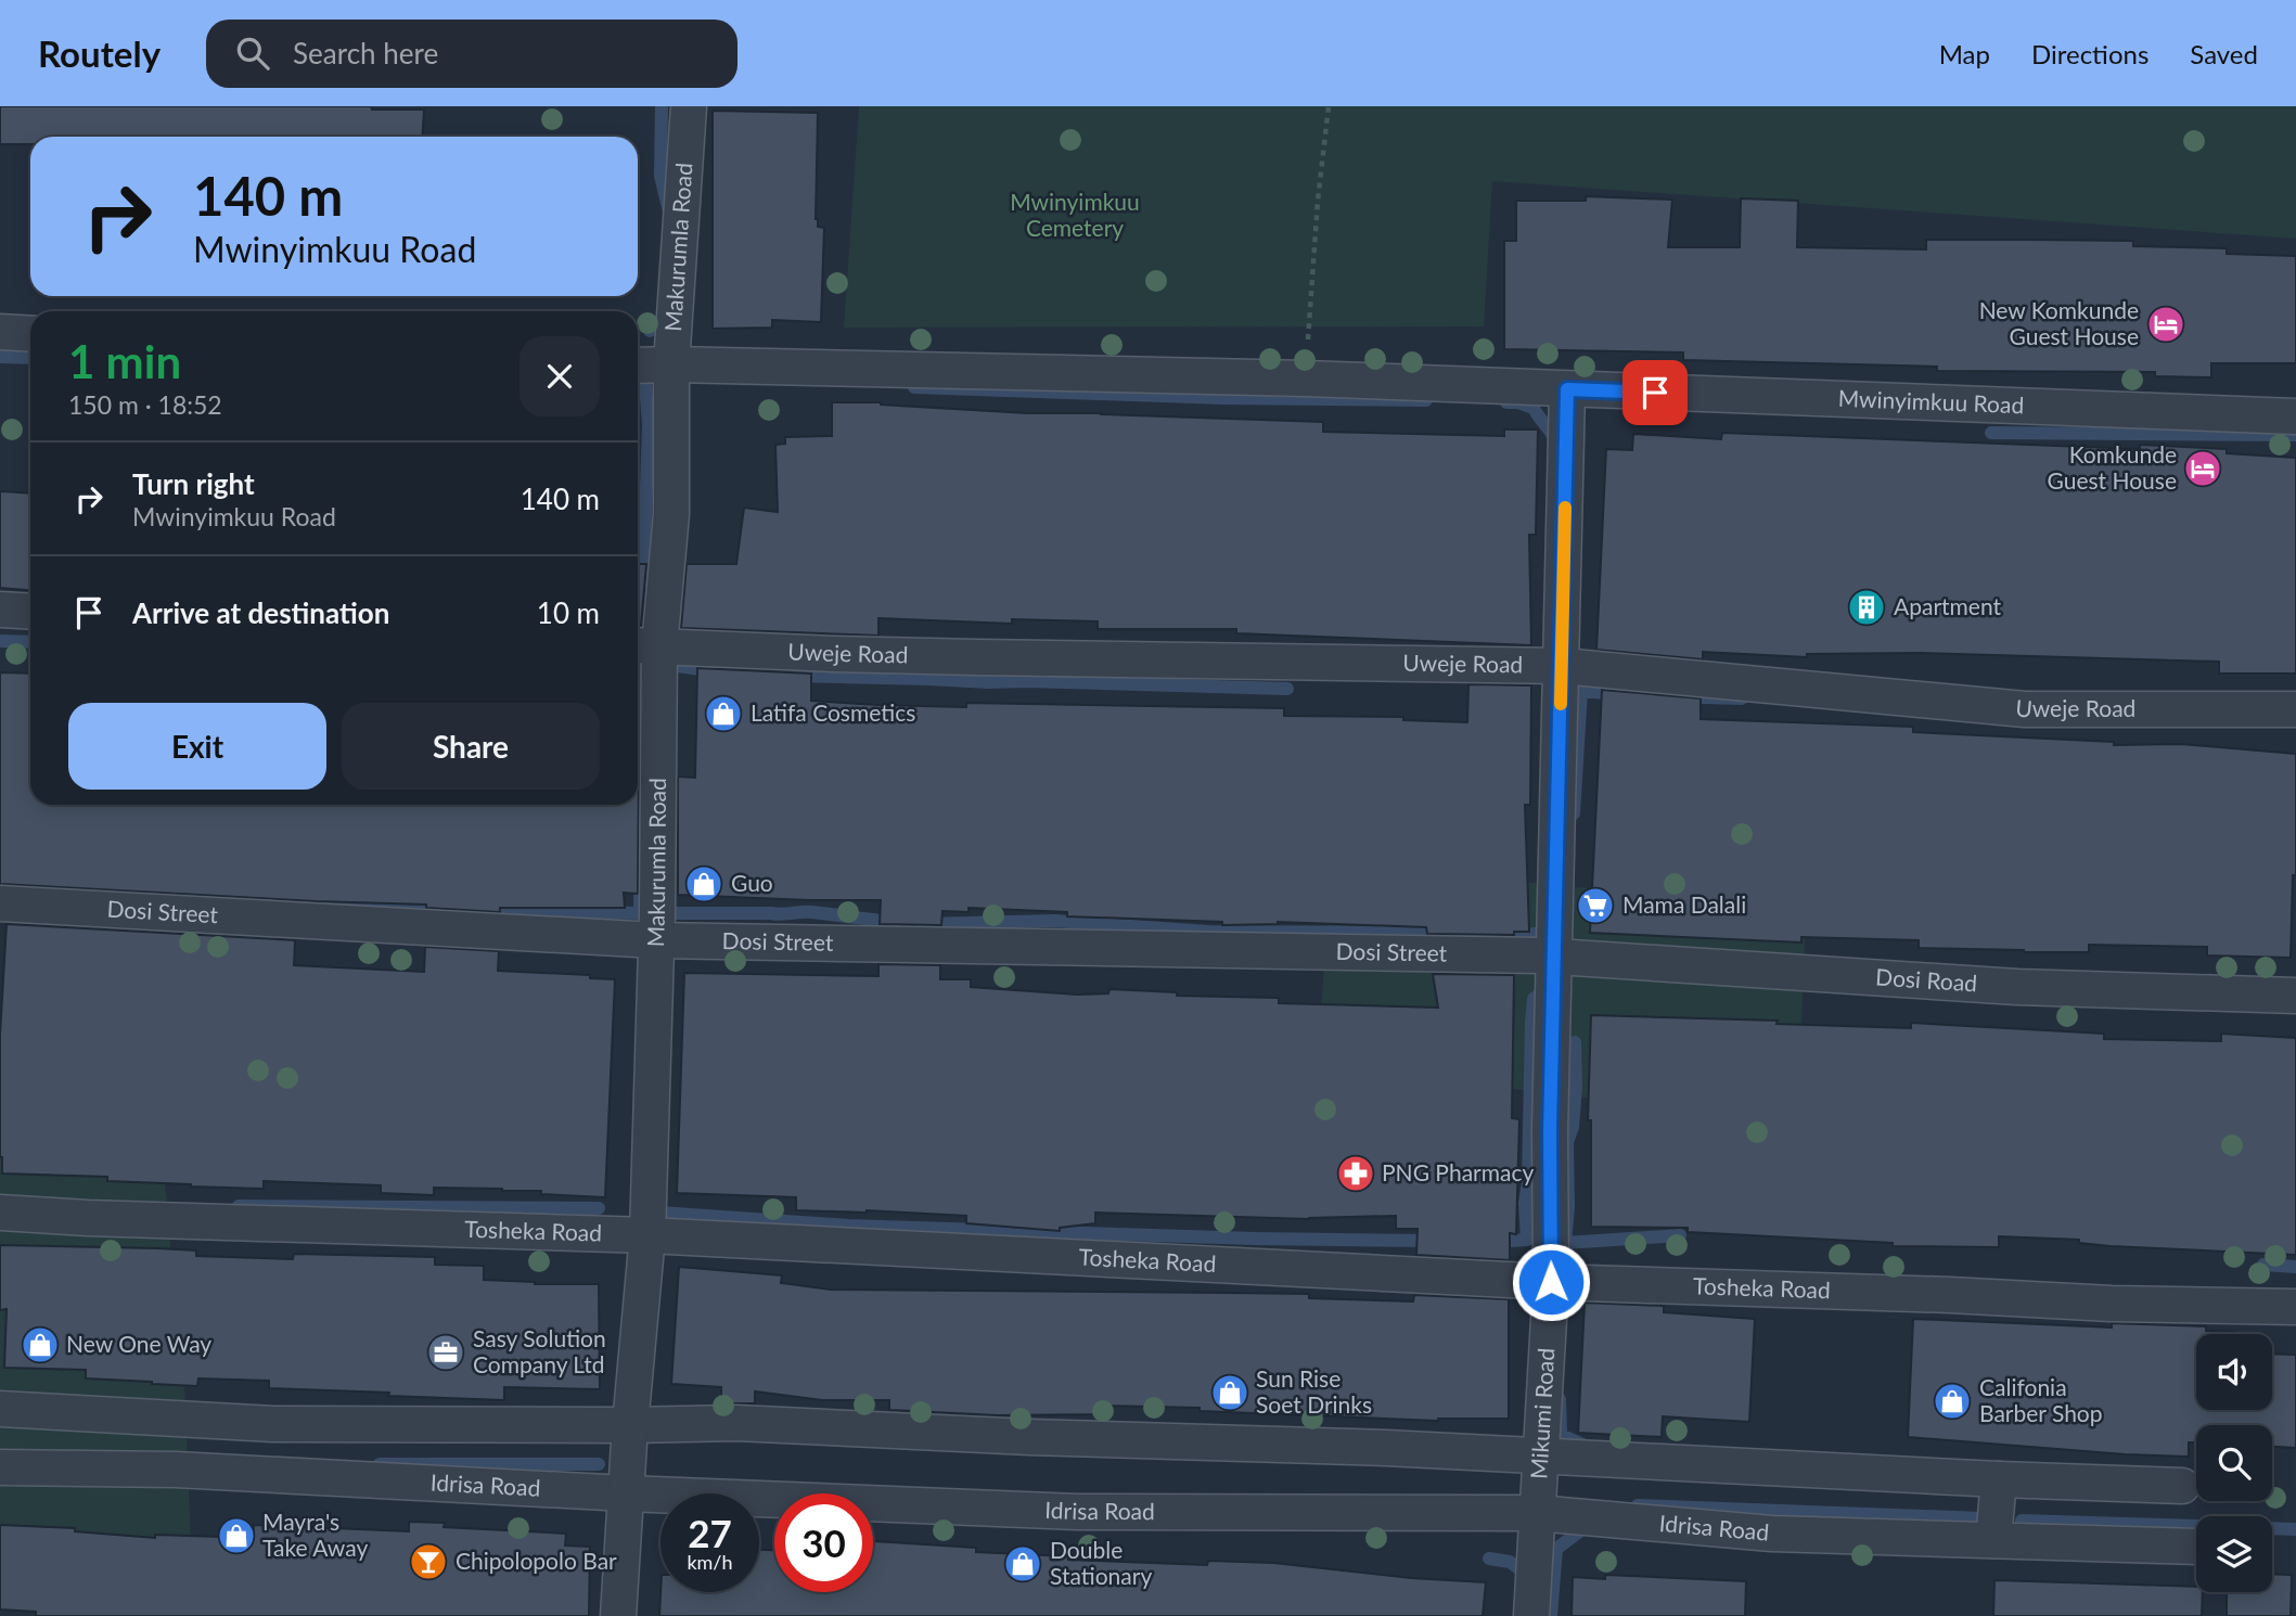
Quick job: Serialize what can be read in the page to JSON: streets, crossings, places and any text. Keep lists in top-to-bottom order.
{
  "streets": {
    "street": [
      "Makurumla Road",
      "Mwinyimkuu Road",
      "Uweje Road",
      "Dosi Street",
      "Dosi Road",
      "Tosheka Road",
      "Mikumi Road",
      "Idrisa Road"
    ]
  },
  "crossings": [
    ["Makurumla Road", "Mwinyimkuu Road"],
    ["Makurumla Road", "Uweje Road"],
    ["Makurumla Road", "Dosi Street"],
    ["Makurumla Road", "Tosheka Road"],
    ["Makurumla Road", "Idrisa Road"],
    ["Mwinyimkuu Road", "Mikumi Road"],
    ["Uweje Road", "Mikumi Road"],
    ["Dosi Street", "Dosi Road"],
    ["Dosi Street", "Mikumi Road"],
    ["Dosi Road", "Mikumi Road"],
    ["Tosheka Road", "Mikumi Road"],
    ["Mikumi Road", "Idrisa Road"]
  ],
  "parks": ["Mwinyimkuu Cemetery"],
  "places": {
    "hotel": ["New Komkunde Guest House", "Komkunde Guest House"],
    "building": ["Apartment"],
    "shop": [
      "Latifa Cosmetics",
      "Guo",
      "New One Way",
      "Sun Rise Soet Drinks",
      "Califonia Barber Shop",
      "Mayra's Take Away",
      "Double Stationary"
    ],
    "supermarket": ["Mama Dalali"],
    "pharmacy": ["PNG Pharmacy"],
    "office": ["Sasy Solution Company Ltd"],
    "bar": ["Chipolopolo Bar"]
  },
  "page": {
    "header": "Routely",
    "search": "Search here",
    "nav": ["Map", "Directions", "Saved"],
    "turn": ["140 m", "Mwinyimkuu Road"],
    "heading": ["1 min", "150 m · 18:52"],
    "list": [
      {
        "name": "Turn right",
        "note": "Mwinyimkuu Road",
        "value": "140 m"
      },
      {
        "name": "Arrive at destination",
        "value": "10 m"
      }
    ],
    "buttons": ["Exit", "Share"],
    "speed": "27 km/h",
    "limit": "30"
  }
}
